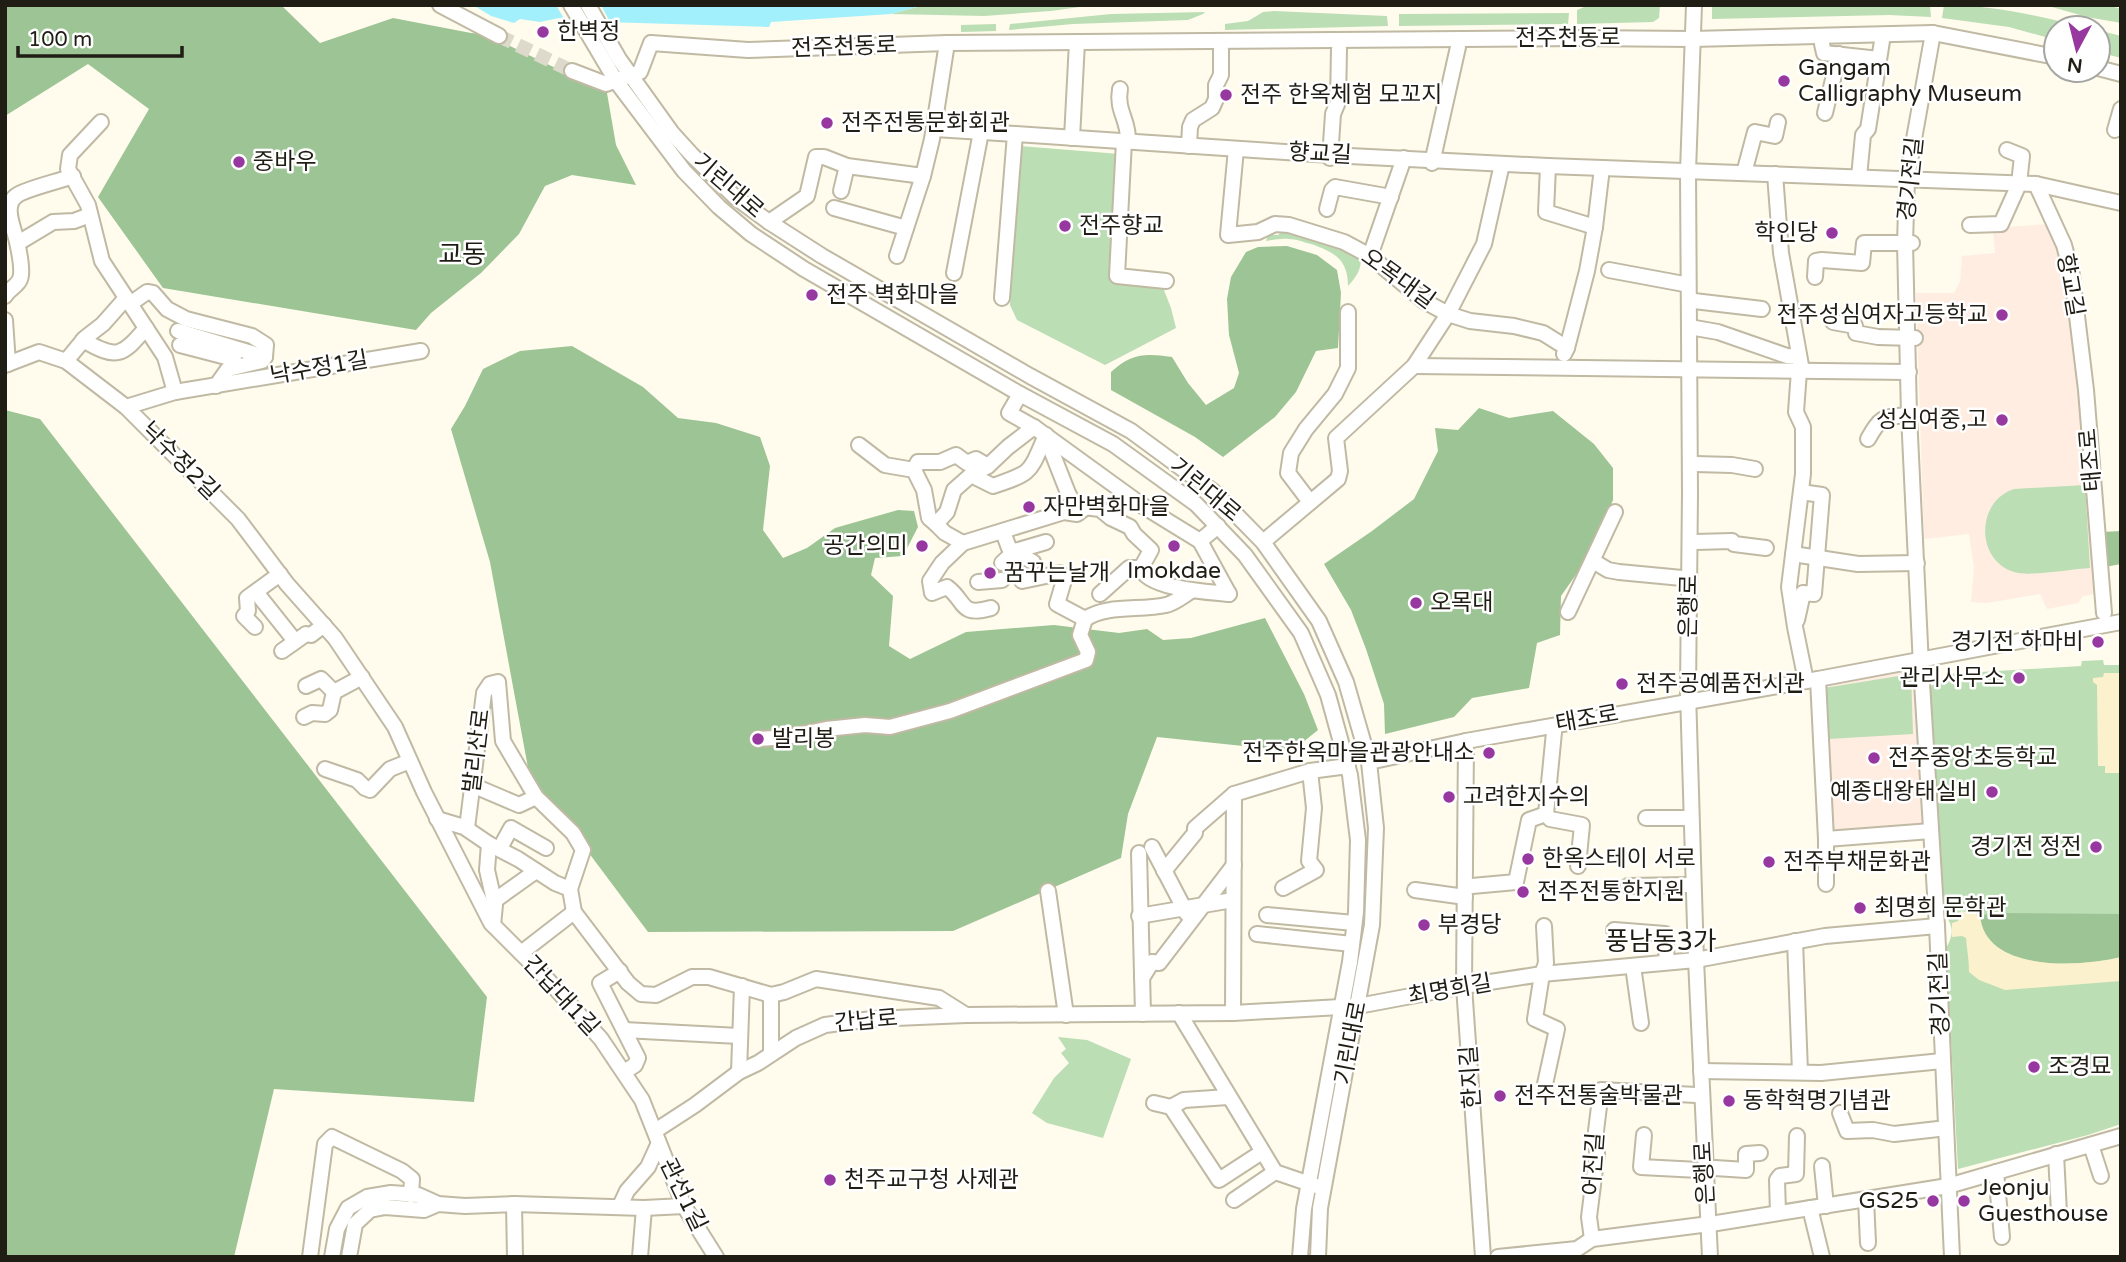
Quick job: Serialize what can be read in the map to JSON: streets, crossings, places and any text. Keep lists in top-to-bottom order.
{
  "streets": {
    "street": [
      "전주천동로",
      "향교길",
      "경기전길",
      "기린대로",
      "오목대길",
      "낙수정1길",
      "태조로",
      "낙수정2길",
      "은행로",
      "발리산로",
      "최명희길",
      "간납대1길",
      "간납로",
      "한지길",
      "어진길",
      "관선1길"
    ]
  },
  "crossings": [
    ["전주천동로", "경기전길"],
    ["전주천동로", "기린대로"],
    ["전주천동로", "은행로"],
    ["향교길", "경기전길"],
    ["향교길", "오목대길"],
    ["향교길", "태조로"],
    ["향교길", "은행로"],
    ["경기전길", "태조로"],
    ["경기전길", "최명희길"],
    ["기린대로", "오목대길"],
    ["기린대로", "태조로"],
    ["기린대로", "최명희길"],
    ["기린대로", "간납로"],
    ["낙수정1길", "낙수정2길"],
    ["태조로", "은행로"],
    ["태조로", "한지길"],
    ["낙수정2길", "간납대1길"],
    ["은행로", "최명희길"],
    ["최명희길", "간납로"],
    ["최명희길", "한지길"],
    ["간납대1길", "간납로"],
    ["간납대1길", "관선1길"],
    ["간납로", "관선1길"]
  ],
  "districts": ["교동", "풍남동3가"],
  "places": [
    "한벽정",
    "Gangam Calligraphy Museum",
    "전주 한옥체험 모꼬지",
    "전주전통문화회관",
    "중바우",
    "전주향교",
    "학인당",
    "전주 벽화마을",
    "전주성심여자고등학교",
    "성심여중,고",
    "자만벽화마을",
    "공간의미",
    "Imokdae",
    "꿈꾸는날개",
    "오목대",
    "경기전 하마비",
    "관리사무소",
    "전주공예품전시관",
    "발리봉",
    "전주한옥마을관광안내소",
    "전주중앙초등학교",
    "예종대왕태실비",
    "고려한지수의",
    "경기전 정전",
    "한옥스테이 서로",
    "전주부채문화관",
    "전주전통한지원",
    "최명희 문학관",
    "부경당",
    "조경묘",
    "전주전통술박물관",
    "동학혁명기념관",
    "천주교구청 사제관",
    "GS25",
    "Jeonju Guesthouse"
  ],
  "scale_bar": "100 m",
  "north": "bottom"
}
